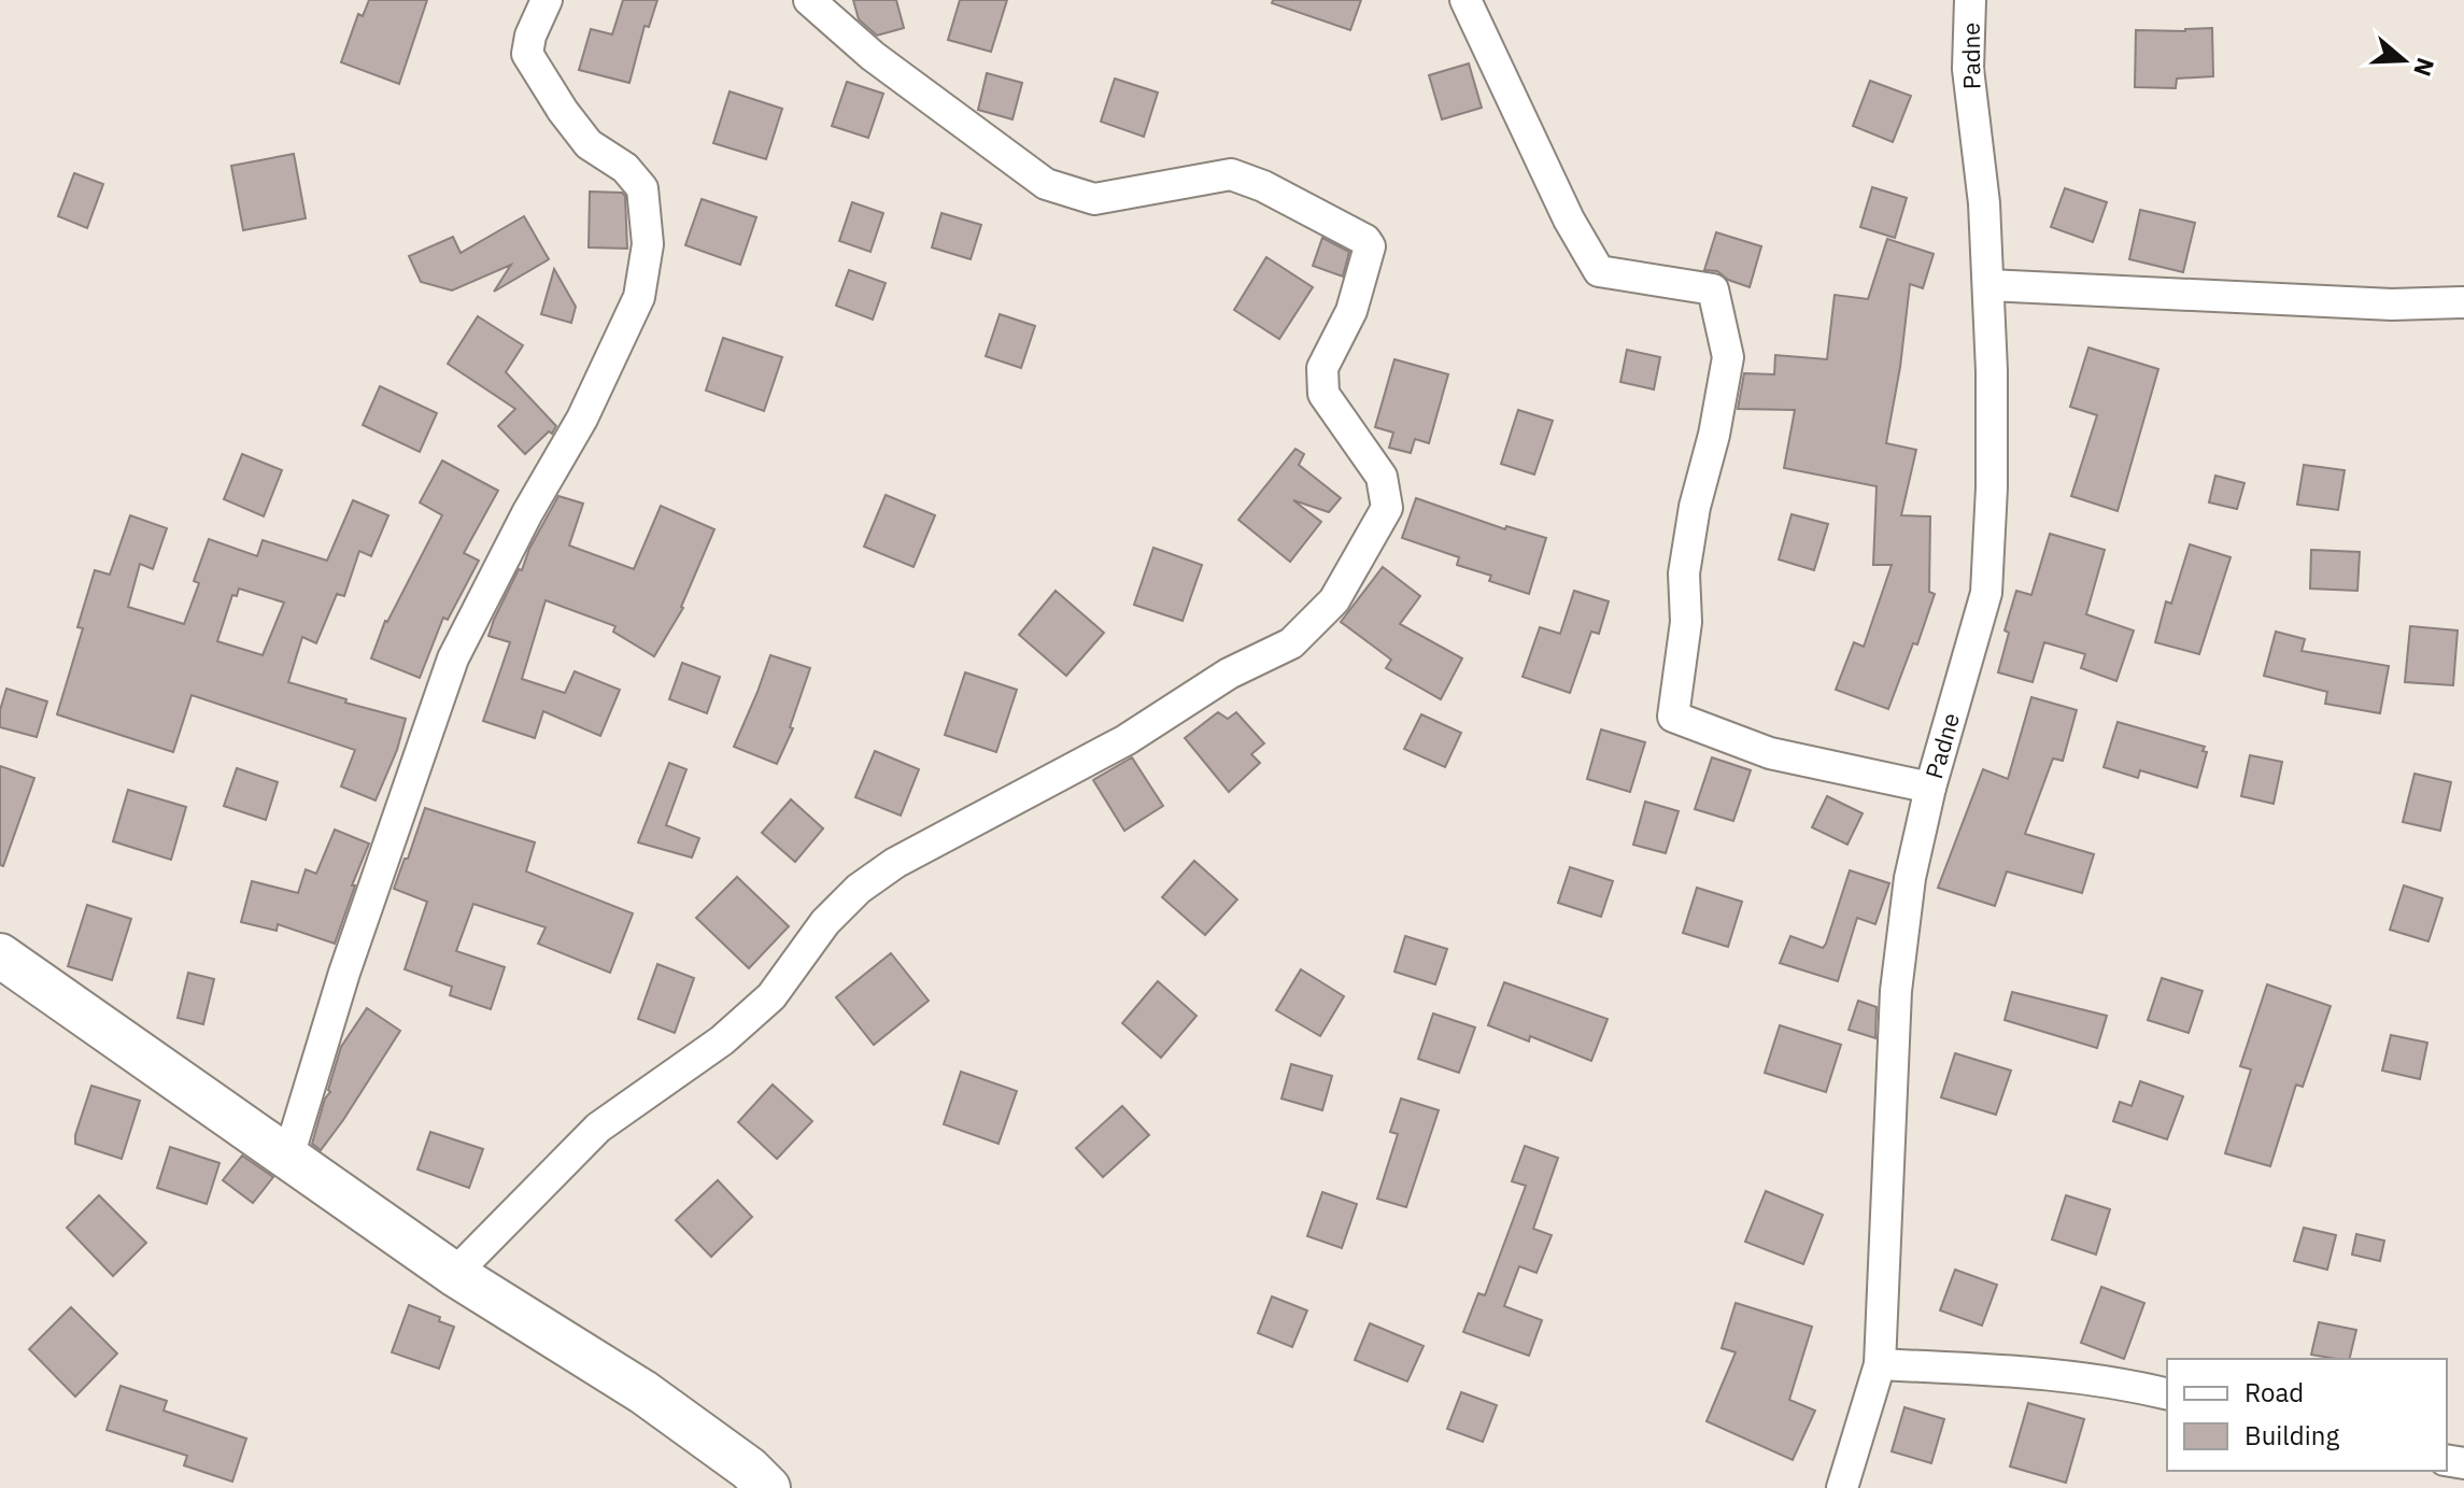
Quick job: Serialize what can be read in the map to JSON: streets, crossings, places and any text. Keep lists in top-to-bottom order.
{
  "streets": {
    "street": ["Padne"]
  },
  "legend": ["Road", "Building"],
  "north": "right"
}
